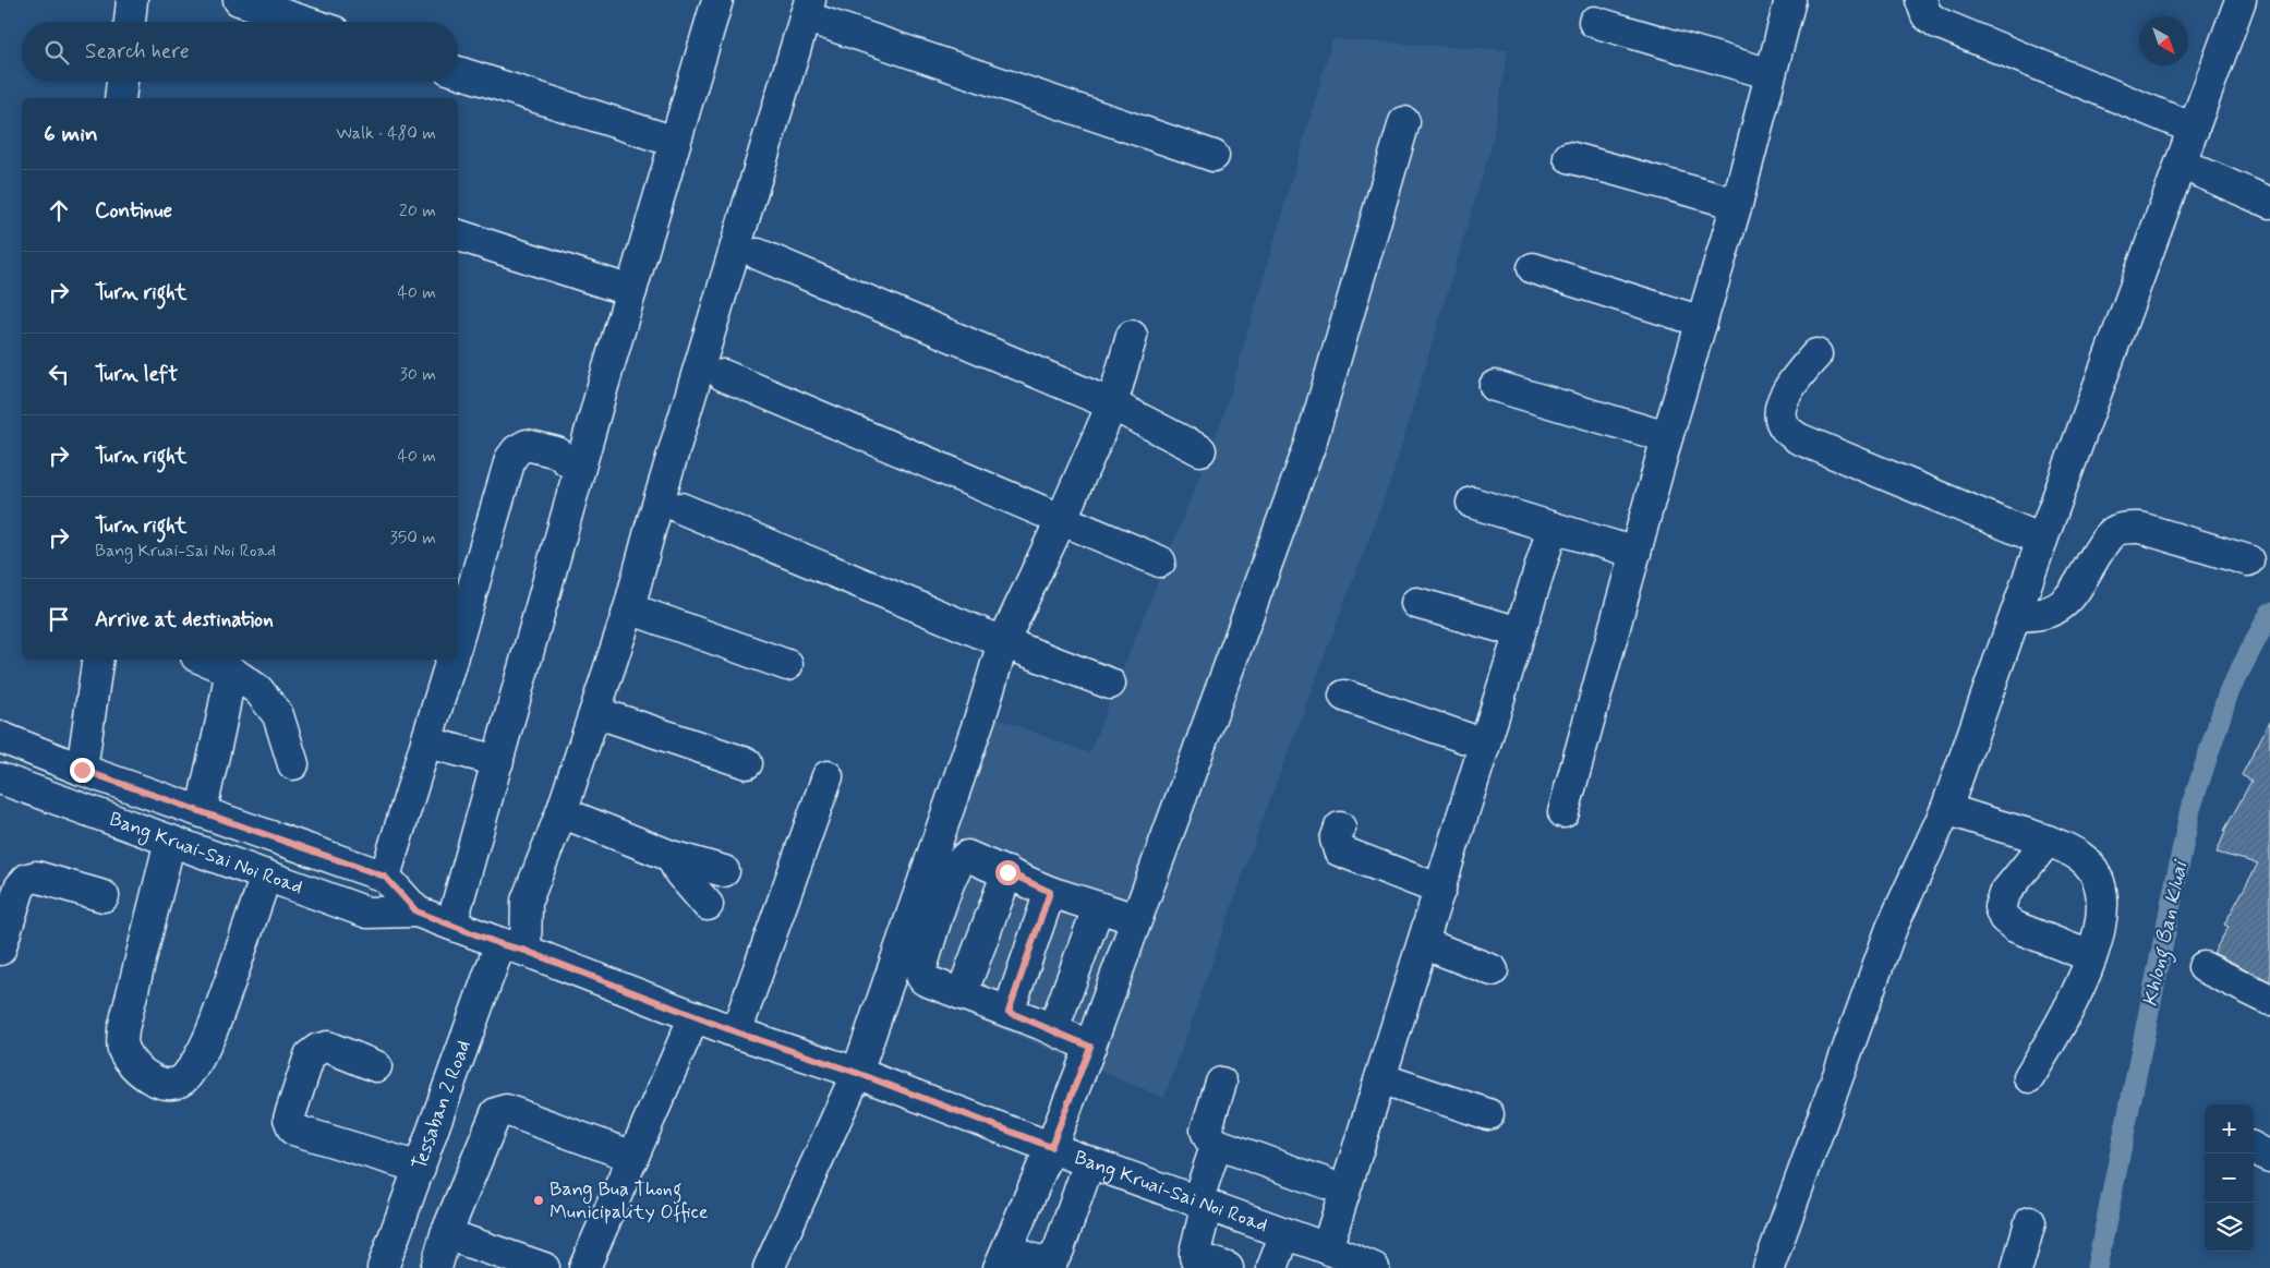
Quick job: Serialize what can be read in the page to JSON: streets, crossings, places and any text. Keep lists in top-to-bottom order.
{
  "streets": {
    "street": ["Bang Kruai-Sai Noi Road", "Tessaban 2 Road"]
  },
  "crossings": [
    ["Bang Kruai-Sai Noi Road", "Tessaban 2 Road"]
  ],
  "water": ["Khlong Ban Kluai"],
  "places": ["Bang Bua Thong Municipality Office"],
  "north": "bottom right",
  "page": {
    "search": "Search here",
    "heading": ["6 min", "Walk · 480 m"],
    "list": [
      ["Continue", "20 m"],
      ["Turn right", "40 m"],
      ["Turn left", "30 m"],
      ["Turn right", "40 m"],
      ["Turn right", "Bang Kruai-Sai Noi Road", "350 m"],
      "Arrive at destination"
    ],
    "map_buttons": ["+", "−"]
  }
}
